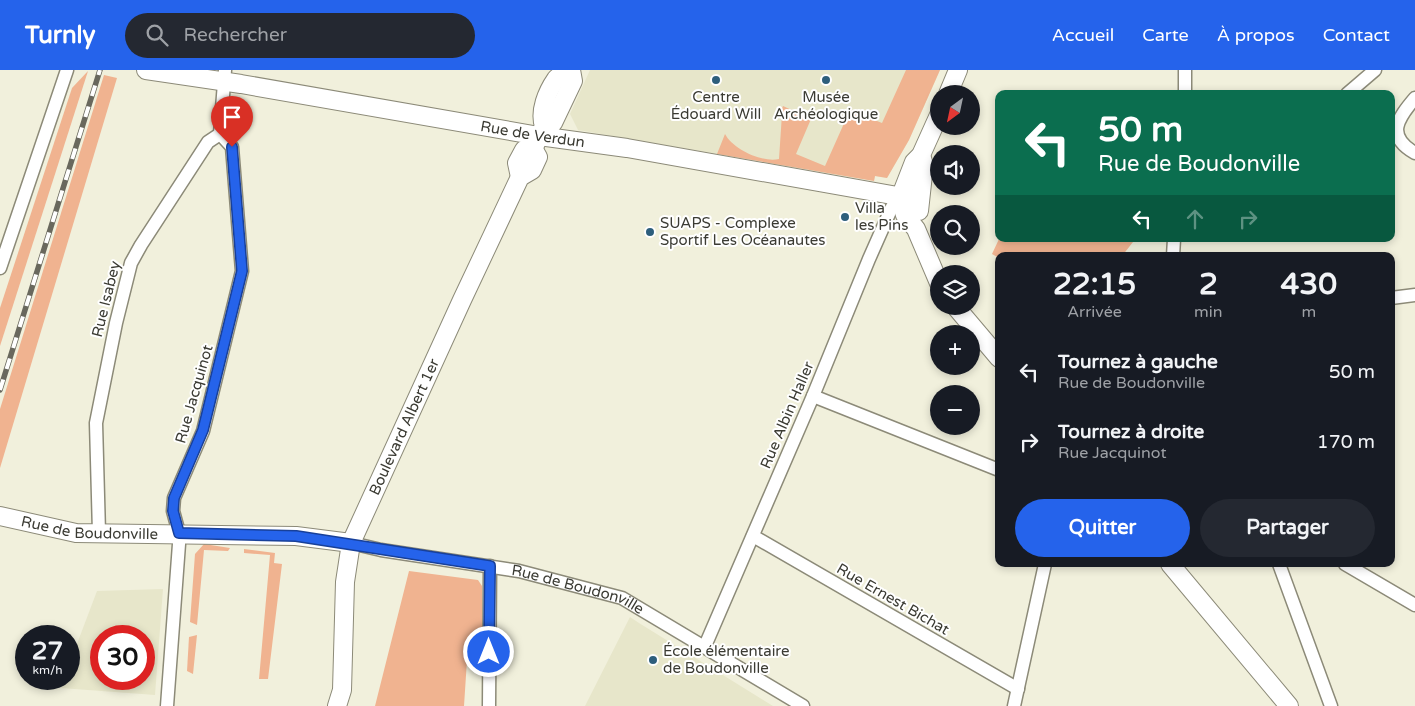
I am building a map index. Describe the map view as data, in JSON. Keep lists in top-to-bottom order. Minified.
{"streets":{"main road":["Rue de Verdun","Boulevard Albert 1er","Rue de Boudonville"],"street":["Rue Isabey","Rue Jacquinot","Rue Albin Haller","Rue Ernest Bichat"]},"crossings":[["Rue de Verdun","Rue Albin Haller"],["Rue de Verdun","Boulevard Albert 1er"],["Rue Isabey","Rue Jacquinot"],["Rue Isabey","Rue de Boudonville"],["Rue Jacquinot","Rue de Boudonville"],["Rue Albin Haller","Rue de Boudonville"],["Rue Albin Haller","Rue Ernest Bichat"],["Boulevard Albert 1er","Rue de Boudonville"]],"places":["Centre Édouard Will","Musée Archéologique","Villa les Pins","SUAPS - Complexe Sportif Les Océanautes","École élémentaire de Boudonville"],"north":"bottom left","page":{"header":"Turnly","search":"Rechercher","nav":["Accueil","Carte","À propos","Contact"],"map_buttons":["+","−"],"turn":["50 m","Rue de Boudonville"],"eta":["22:15","Arrivée","2","min","430","m"],"list":[{"name":"Tournez à gauche","note":"Rue de Boudonville","value":"50 m"},{"name":"Tournez à droite","note":"Rue Jacquinot","value":"170 m"}],"buttons":["Quitter","Partager"],"speed":"27 km/h","limit":"30"}}
